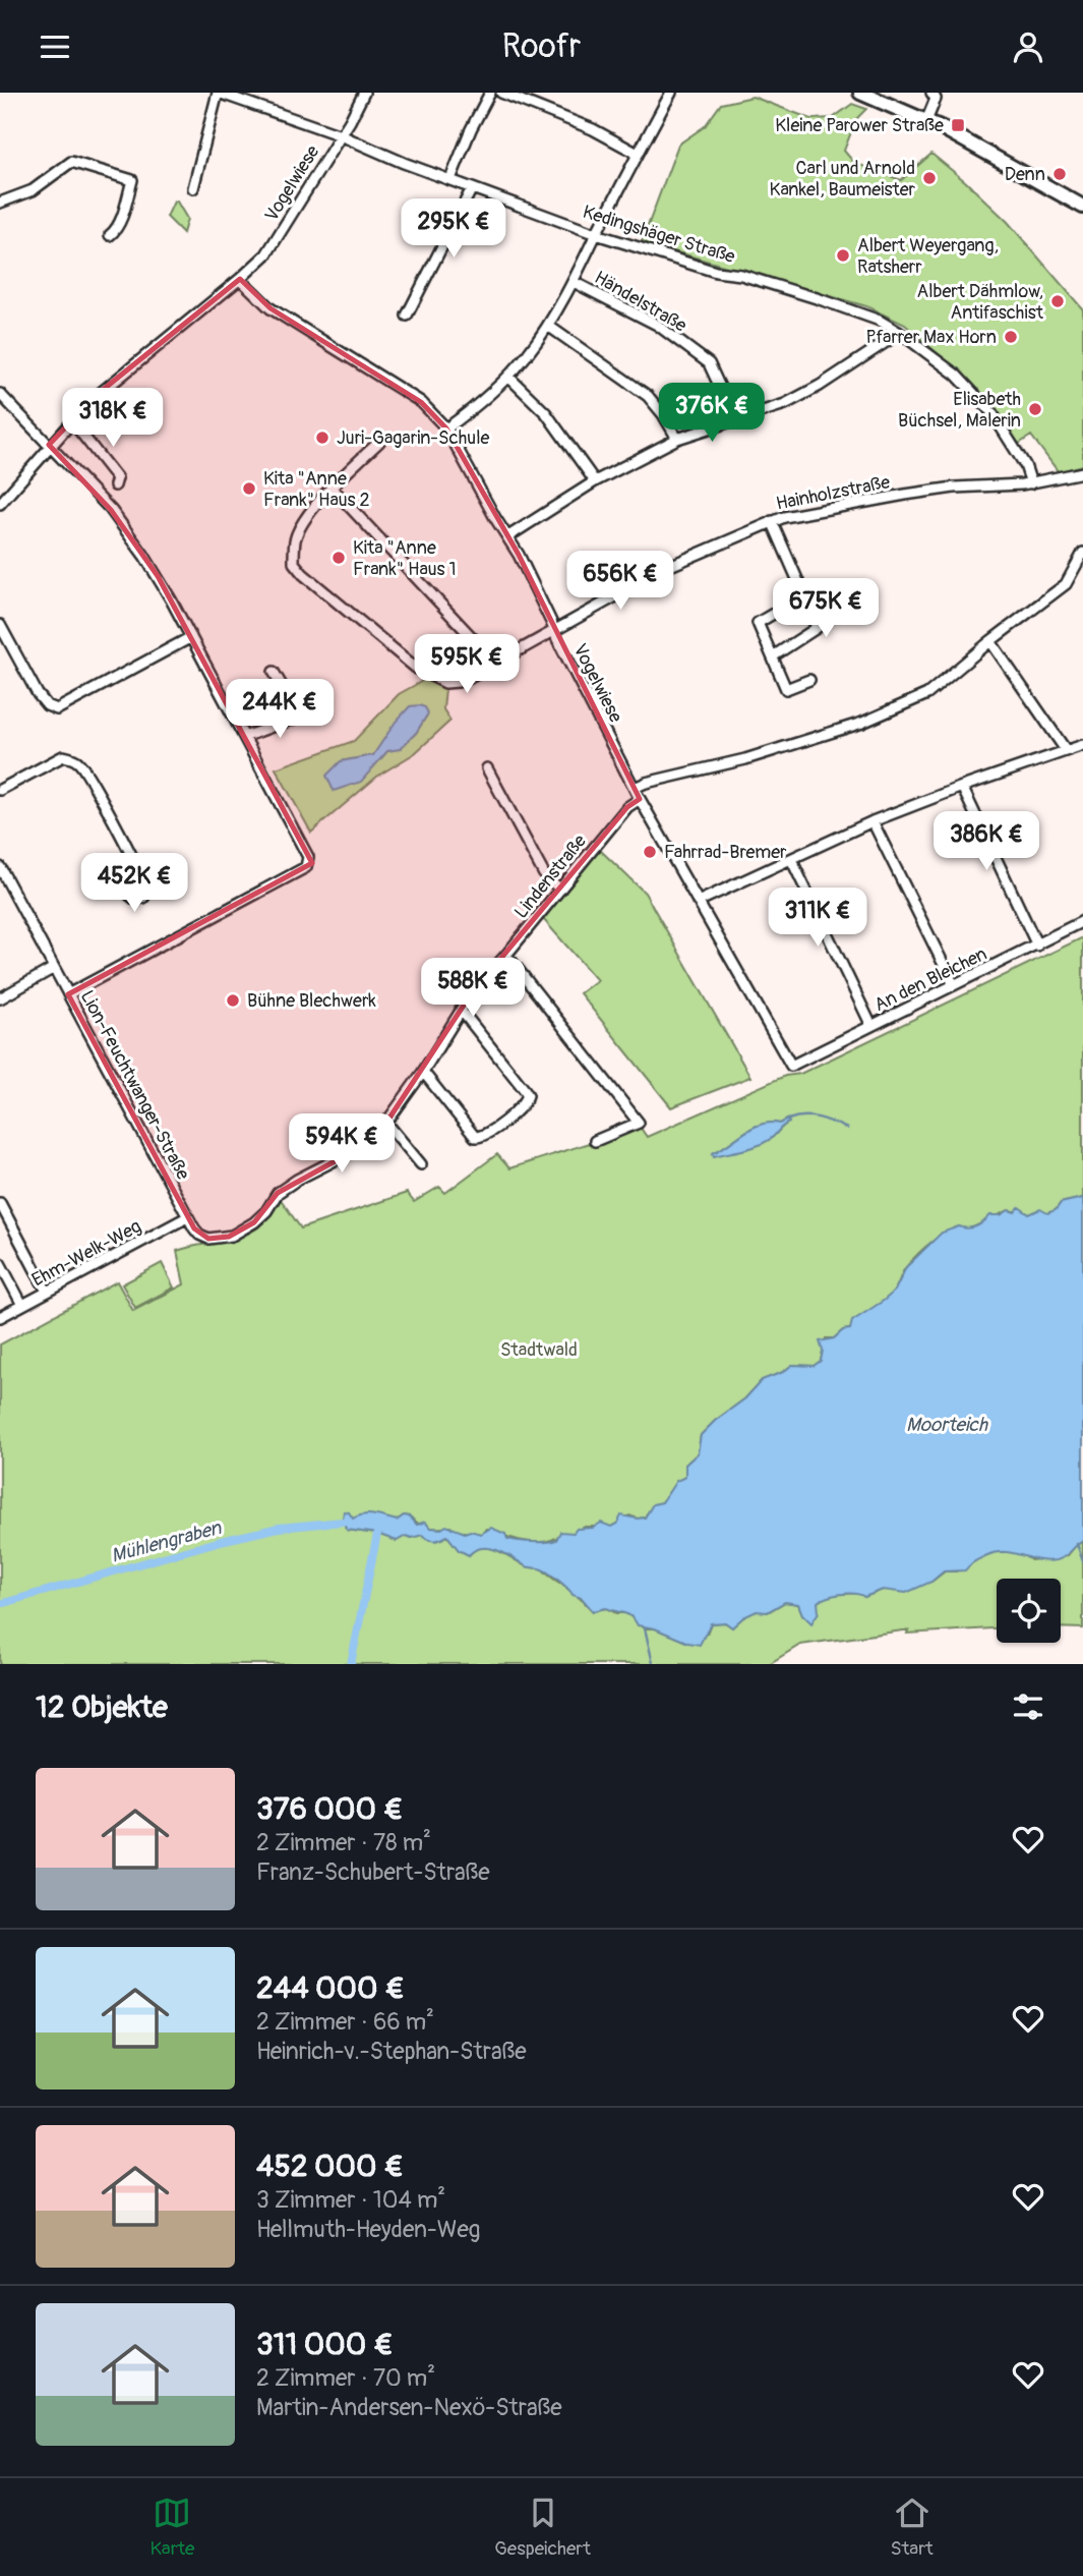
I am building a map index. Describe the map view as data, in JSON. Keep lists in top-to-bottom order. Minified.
{"streets":{"street":["Vogelwiese","Kedingshäger Straße","Händelstraße","Hainholzstraße","Lindenstraße","An den Bleichen","Lion-Feuchtwanger-Straße","Ehm-Welk-Weg"]},"crossings":[["Vogelwiese","Kedingshäger Straße"],["Vogelwiese","Hainholzstraße"],["Vogelwiese","Lindenstraße"],["Vogelwiese","An den Bleichen"],["Kedingshäger Straße","Hainholzstraße"],["Lindenstraße","Lion-Feuchtwanger-Straße"],["Lindenstraße","Ehm-Welk-Weg"],["Lion-Feuchtwanger-Straße","Ehm-Welk-Weg"]],"water":["Moorteich","Mühlengraben"],"parks":["Stadtwald"],"places":{"transit":["Kleine Parower Straße"],"other":["Denn","Carl und Arnold Kankel, Baumeister","Albert Weyergang, Ratsherr","Albert Dähmlow, Antifaschist","Pfarrer Max Horn","Elisabeth Büchsel, Malerin","Juri-Gagarin-Schule","Kita \"Anne Frank\" Haus 2","Kita \"Anne Frank\" Haus 1","Fahrrad-Bremer","Bühne Blechwerk"]},"page":{"header":"Roofr","price":["295K €","376K €","318K €","656K €","675K €","595K €","244K €","386K €","452K €","311K €","588K €","594K €"],"heading":"12 Objekte","list":[{"name":"376 000 €","note":"2 Zimmer · 78 m² · Franz-Schubert-Straße"},{"name":"244 000 €","note":"2 Zimmer · 66 m² · Heinrich-v.-Stephan-Straße"},{"name":"452 000 €","note":"3 Zimmer · 104 m² · Hellmuth-Heyden-Weg"},{"name":"311 000 €","note":"2 Zimmer · 70 m² · Martin-Andersen-Nexö-Straße"}],"tabs":["Karte","Gespeichert","Start"]}}
